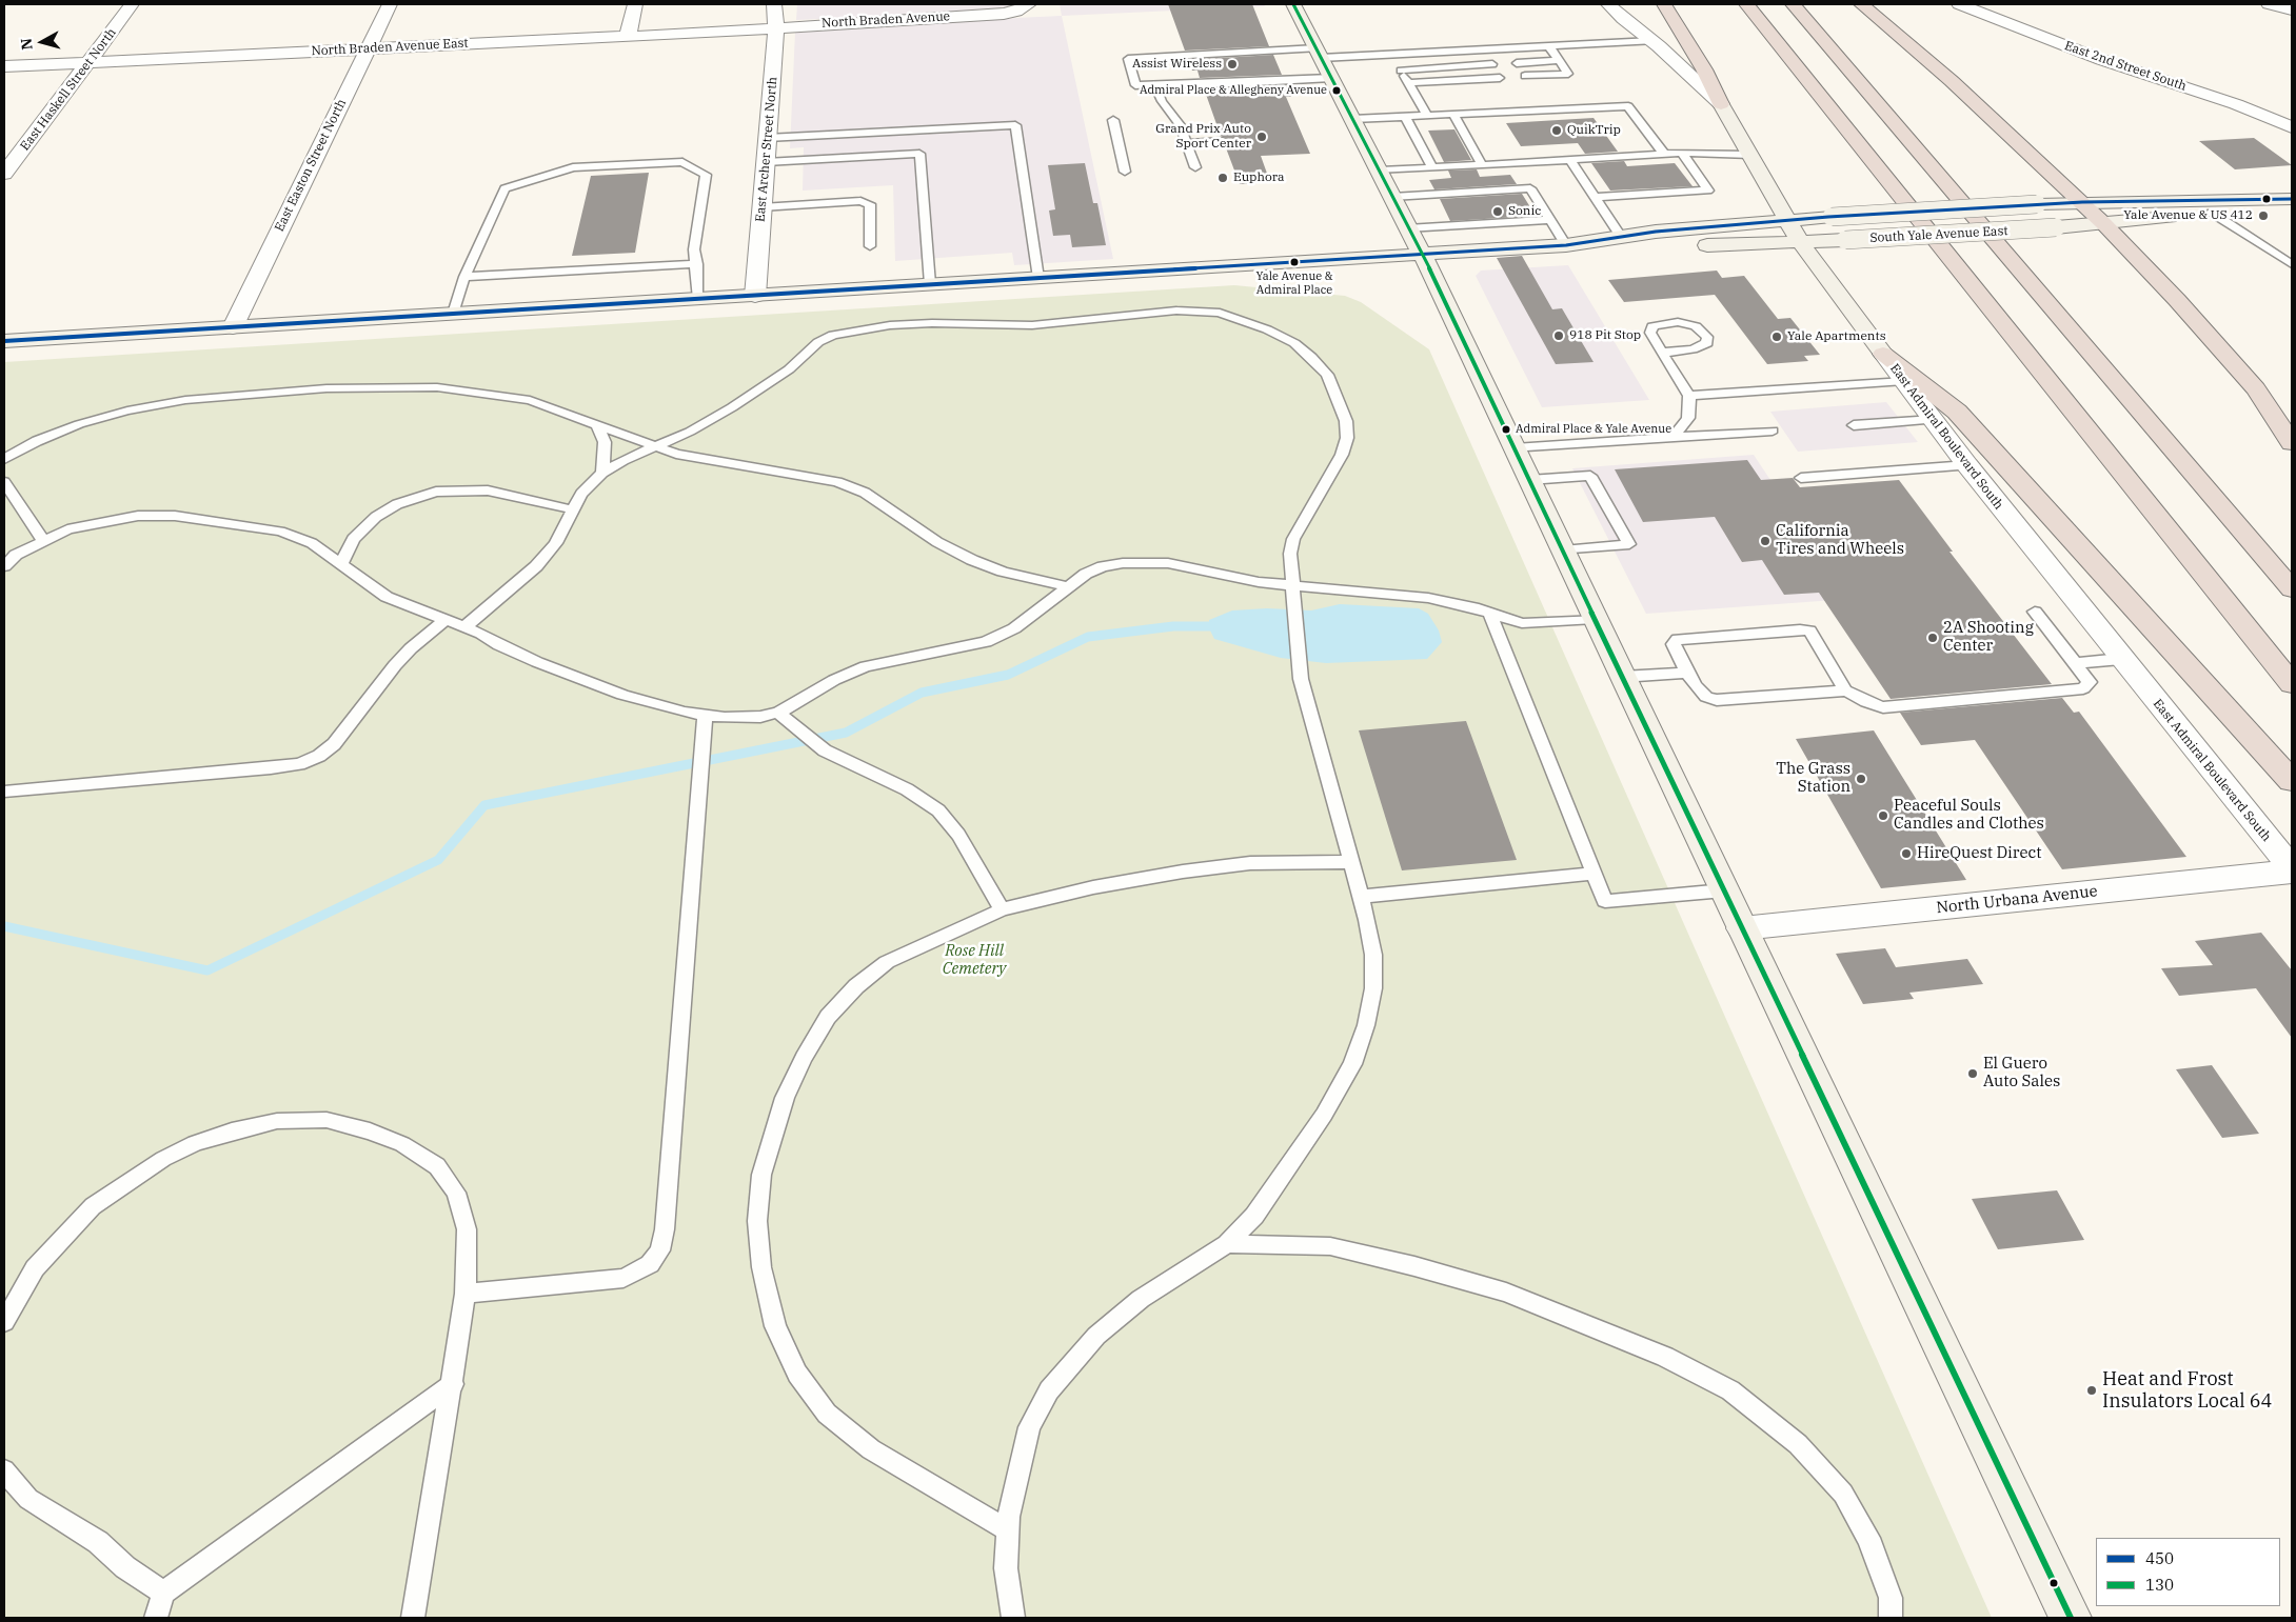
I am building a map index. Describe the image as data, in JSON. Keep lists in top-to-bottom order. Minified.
{"streets":{"main road":["South Yale Avenue East","East Admiral Boulevard South"],"street":["North Braden Avenue","North Braden Avenue East","East 2nd Street South","East Haskell Street North","East Archer Street North","East Easton Street North","North Urbana Avenue"]},"crossings":[["North Braden Avenue","North Braden Avenue East"],["North Braden Avenue","East Archer Street North"],["North Braden Avenue East","East Haskell Street North"],["North Braden Avenue East","East Archer Street North"],["North Braden Avenue East","East Easton Street North"],["East Archer Street North","South Yale Avenue East"],["East Easton Street North","South Yale Avenue East"],["South Yale Avenue East","East Admiral Boulevard South"],["East Admiral Boulevard South","North Urbana Avenue"]],"parks":["Rose Hill Cemetery"],"places":["Assist Wireless","Admiral Place & Allegheny Avenue","QuikTrip","Grand Prix Auto Sport Center","Euphora","Sonic","Yale Avenue & US 412","Yale Avenue & Admiral Place","918 Pit Stop","Yale Apartments","Admiral Place & Yale Avenue","California Tires and Wheels","2A Shooting Center","The Grass Station","Peaceful Souls Candles and Clothes","HireQuest Direct","El Guero Auto Sales","Heat and Frost Insulators Local 64"],"lines":["transit line 130","transit line 450"],"legend":["450","130"],"north":"left"}
